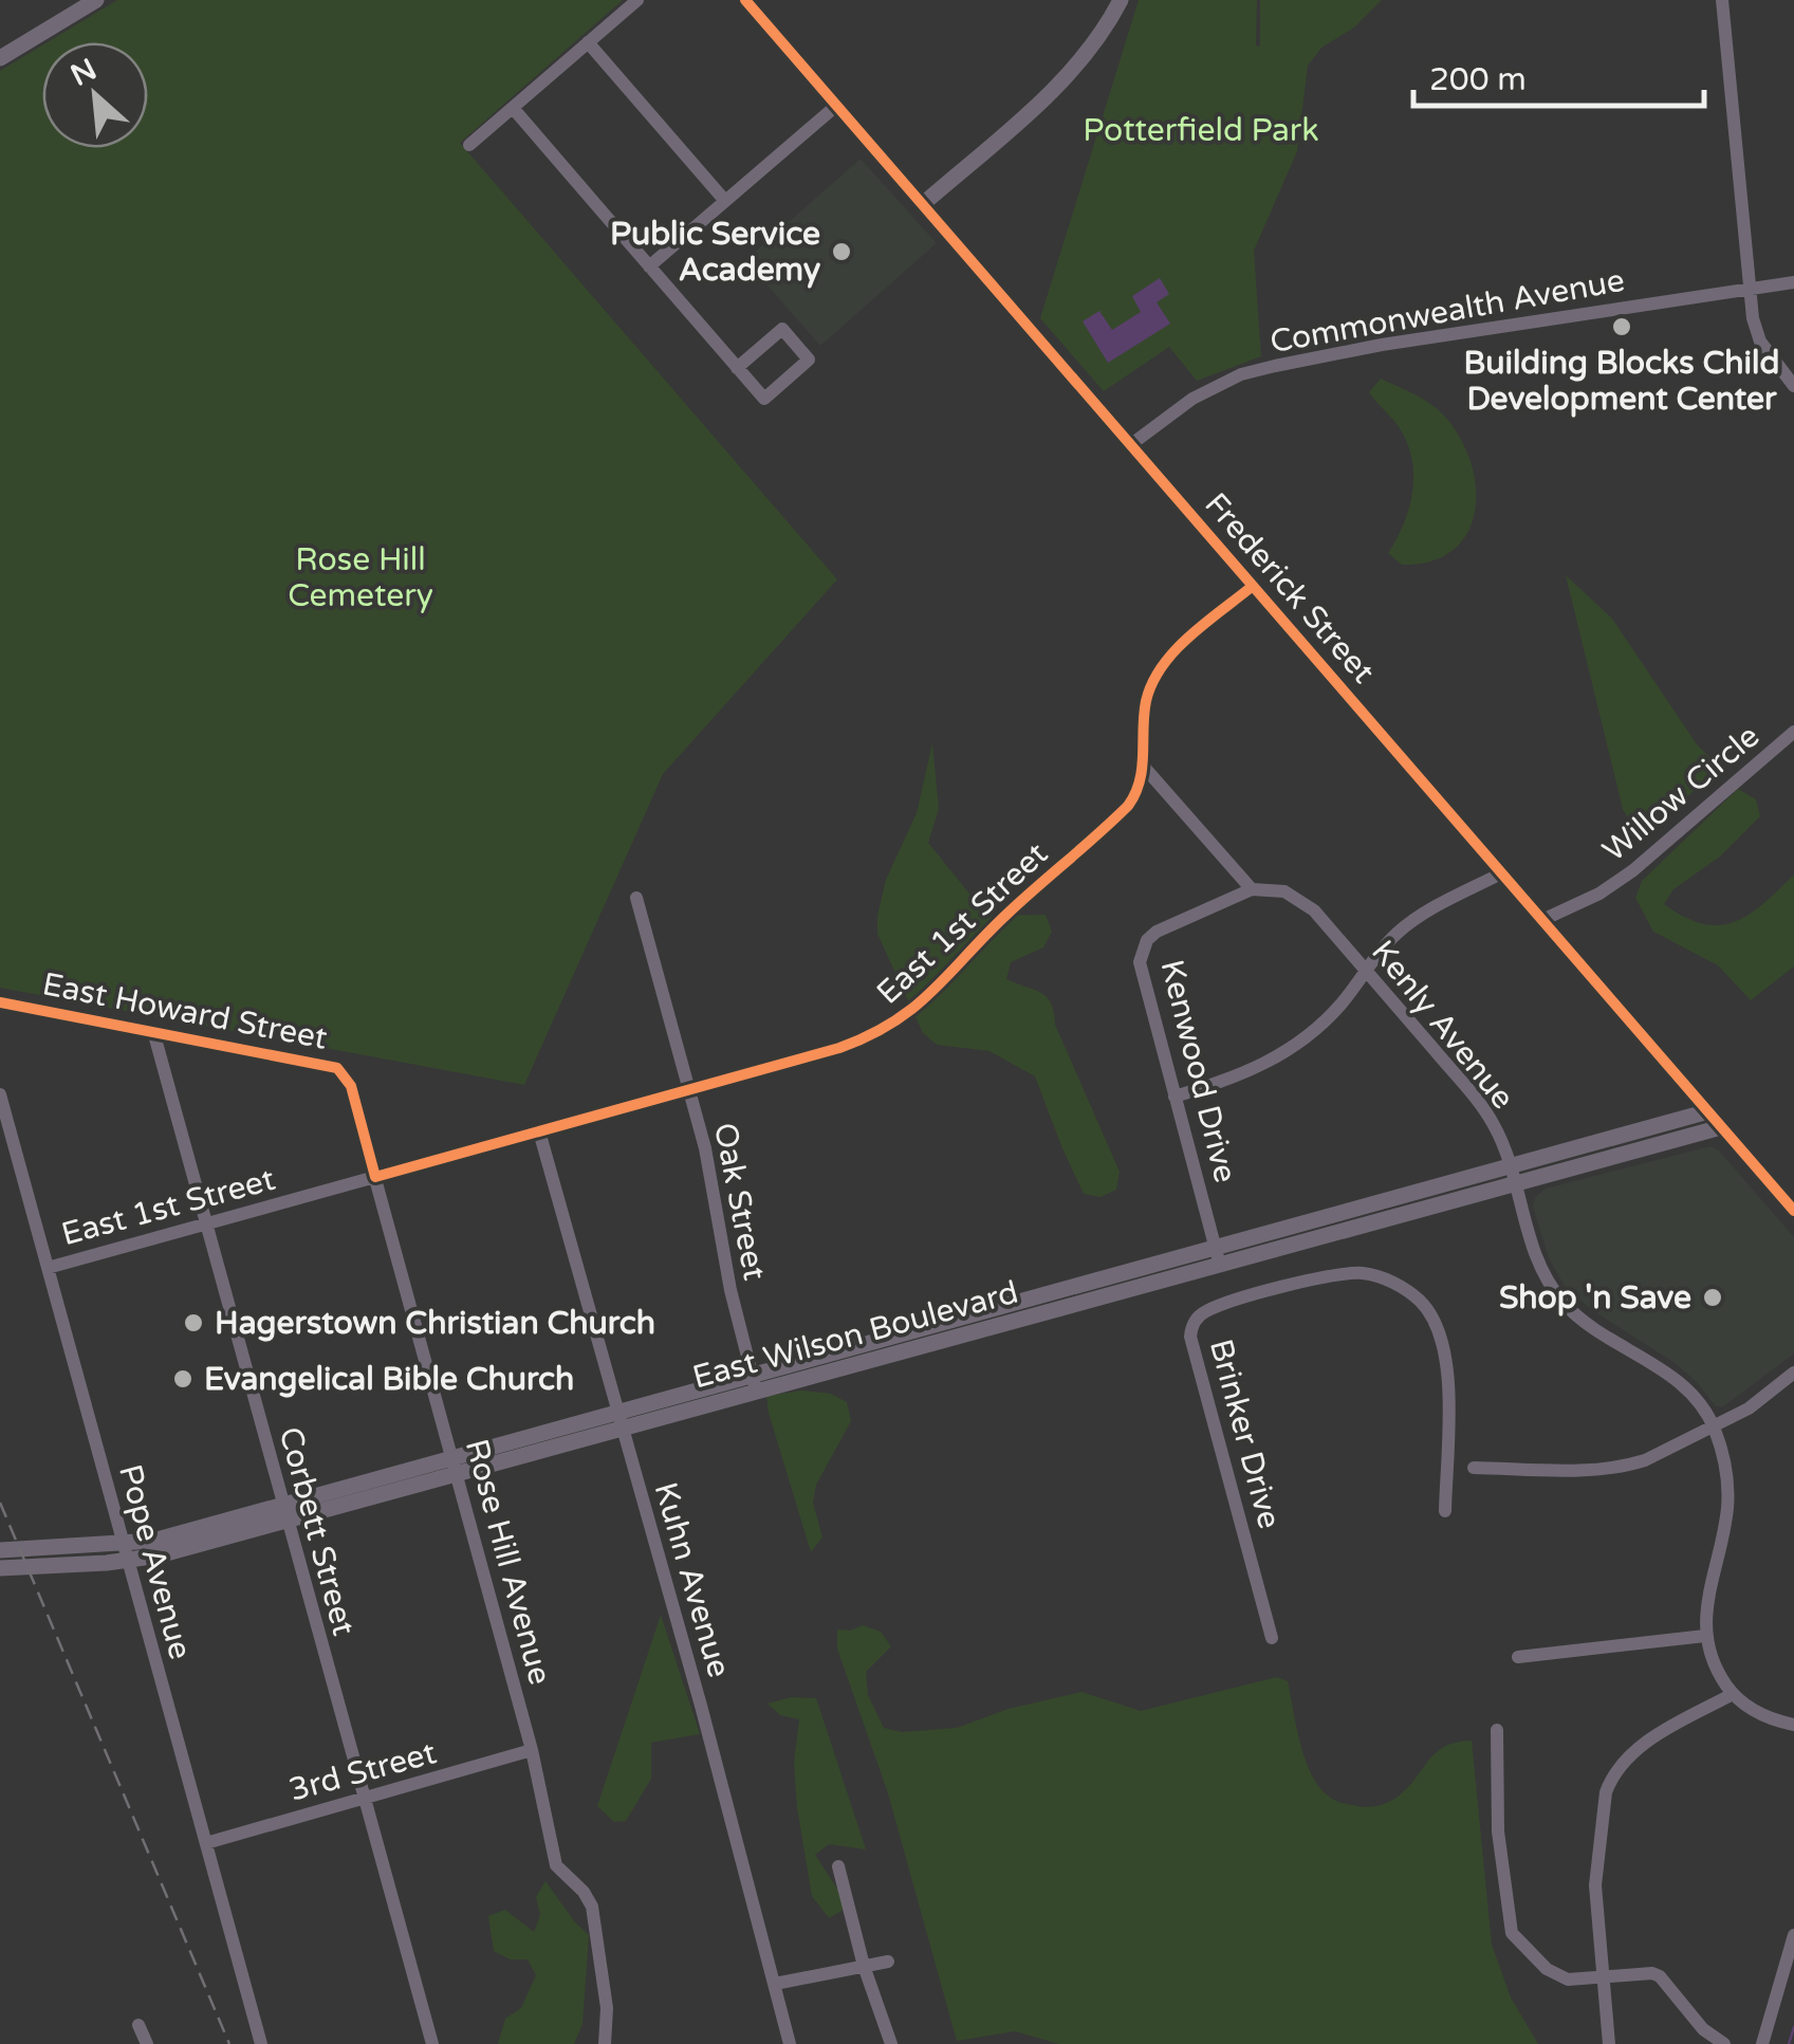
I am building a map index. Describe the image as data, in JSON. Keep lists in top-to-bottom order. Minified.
{"streets":{"main road":["Frederick Street","East Wilson Boulevard"],"street":["Commonwealth Avenue","Willow Circle","East 1st Street","East Howard Street","Kenly Avenue","Kenwood Drive","Oak Street","Brinker Drive","Corbett Street","Pope Avenue","Rose Hill Avenue","Kuhn Avenue","3rd Street"]},"crossings":[["Commonwealth Avenue","Frederick Street"],["Frederick Street","Willow Circle"],["Frederick Street","East 1st Street"],["Frederick Street","East Wilson Boulevard"],["East 1st Street","Oak Street"],["East 1st Street","Corbett Street"],["East 1st Street","Pope Avenue"],["East 1st Street","Rose Hill Avenue"],["East 1st Street","Kuhn Avenue"],["East Howard Street","Corbett Street"],["East Howard Street","Rose Hill Avenue"],["Kenly Avenue","Kenwood Drive"],["Kenly Avenue","East Wilson Boulevard"],["Kenwood Drive","East Wilson Boulevard"],["Oak Street","East Wilson Boulevard"],["East Wilson Boulevard","Corbett Street"],["East Wilson Boulevard","Pope Avenue"],["East Wilson Boulevard","Rose Hill Avenue"],["East Wilson Boulevard","Kuhn Avenue"],["Corbett Street","3rd Street"],["Pope Avenue","3rd Street"],["Rose Hill Avenue","3rd Street"]],"parks":["Potterfield Park","Rose Hill Cemetery"],"places":["Public Service Academy","Building Blocks Child Development Center","Shop 'n Save","Hagerstown Christian Church","Evangelical Bible Church"],"scale_bar":"200 m","north":"top left"}
